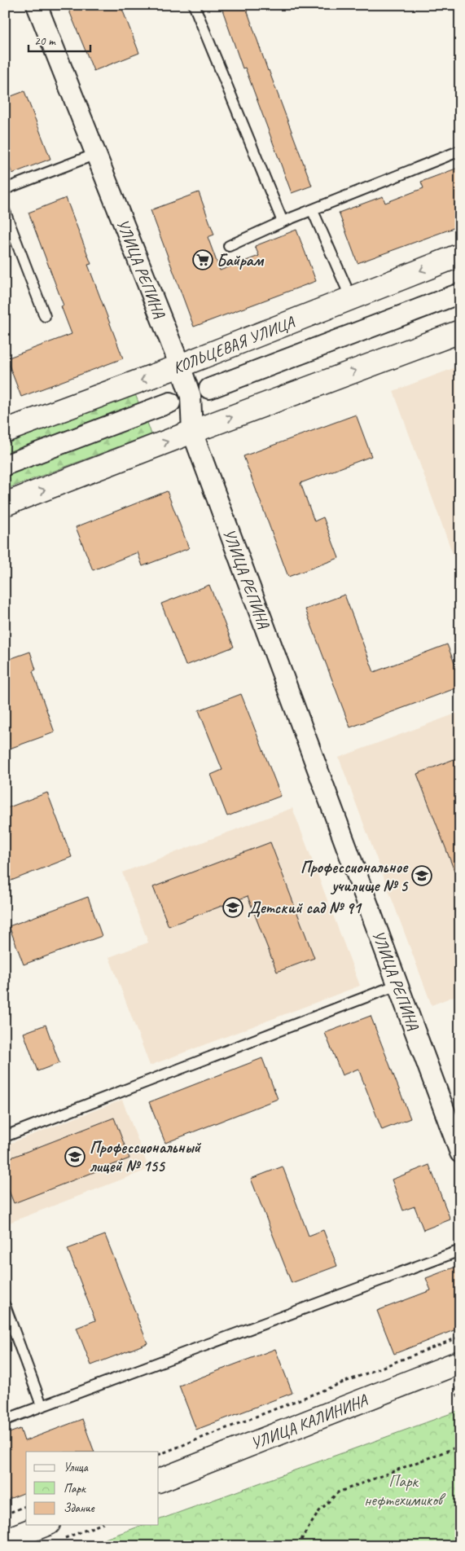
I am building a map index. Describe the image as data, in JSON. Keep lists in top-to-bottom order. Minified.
{"streets":{"main road":["КОЛЬЦЕВАЯ УЛИЦА","УЛИЦА КАЛИНИНА"],"street":["УЛИЦА РЕПИНА"]},"crossings":[["УЛИЦА РЕПИНА","КОЛЬЦЕВАЯ УЛИЦА"]],"parks":["Парк нефтехимиков"],"places":{"supermarket":["Байрам"],"school or university":["Профессиональное училище № 5","Детский сад № 91","Профессиональный лицей № 155"]},"legend":["Улица","Парк","Здание"],"scale_bar":"20 m"}
